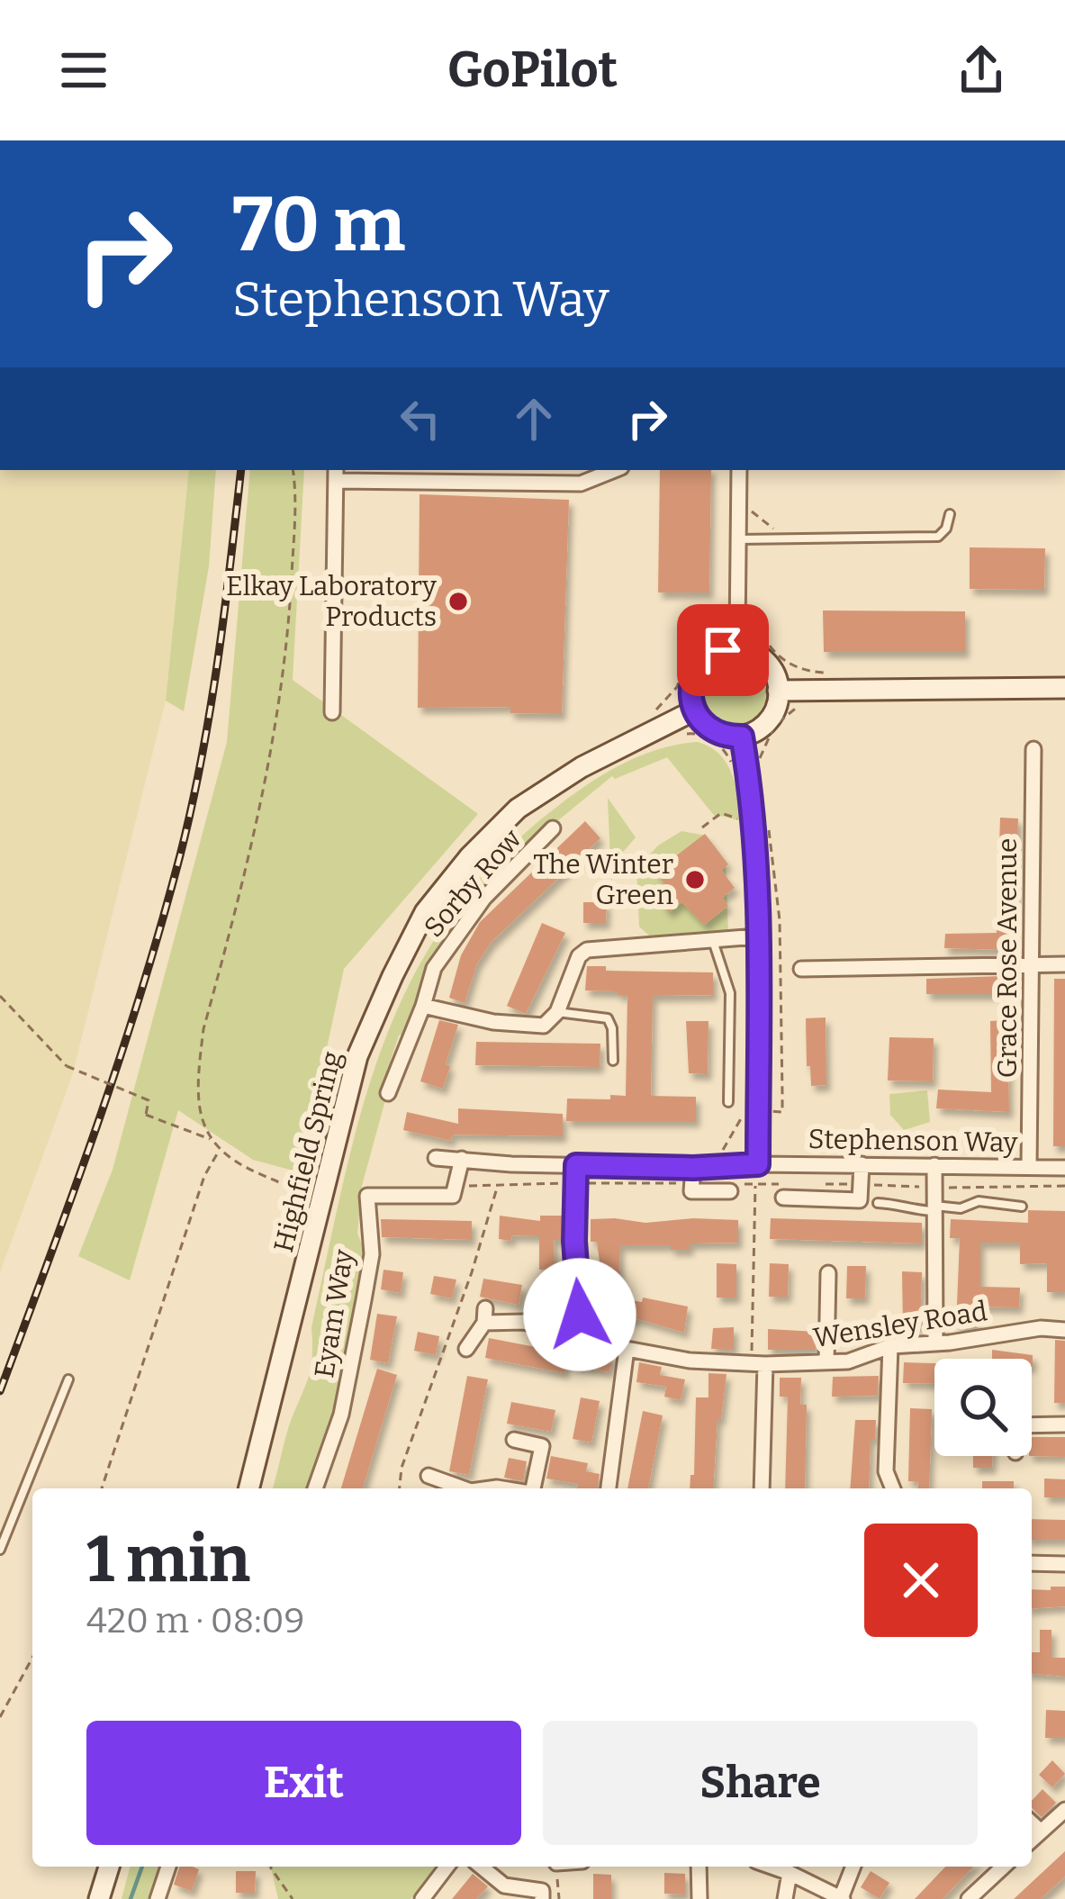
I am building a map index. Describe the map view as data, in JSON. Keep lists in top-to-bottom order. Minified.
{"streets":{"main road":["Highfield Spring"],"street":["Sorby Row","Grace Rose Avenue","Stephenson Way","Eyam Way","Wensley Road"]},"crossings":[["Grace Rose Avenue","Stephenson Way"]],"places":["Elkay Laboratory Products","The Winter Green"],"page":{"header":"GoPilot","turn":["70 m","Stephenson Way"],"heading":["1 min","420 m · 08:09"],"buttons":["Exit","Share"]}}
